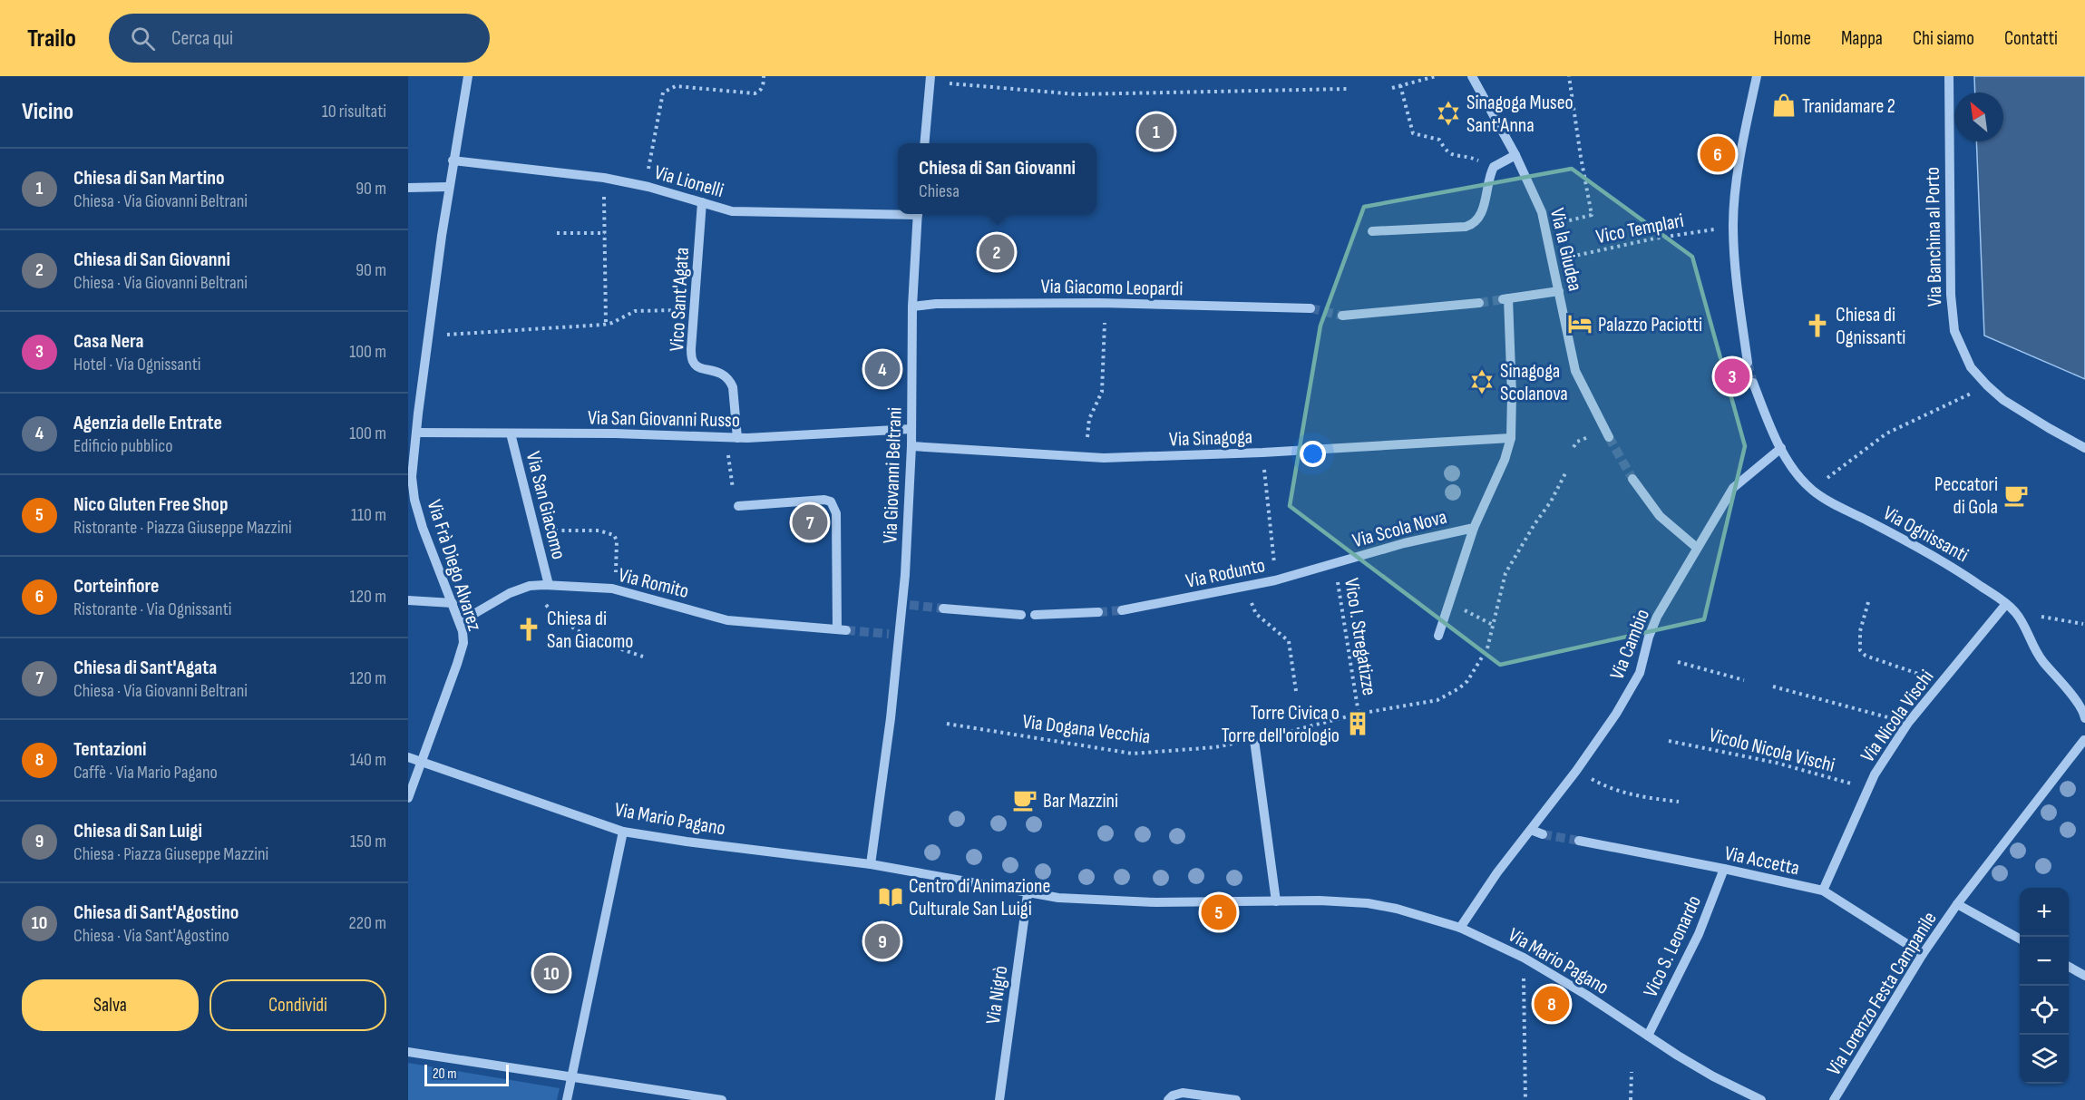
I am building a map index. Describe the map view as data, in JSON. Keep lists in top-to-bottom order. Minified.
{"streets":{"street":["Via Lionelli","Via Banchina al Porto","Via la Giudea","Via Giacomo Leopardi","Vico Sant'Agata","Via San Giovanni Russo","Via Sinagoga","Via Giovanni Beltrani","Via San Giacomo","Via Scola Nova","Via Ognissanti","Via Frà Diego Alvarez","Via Rodunto","Via Romito","Via Cambio","Via Nicola Vischi","Via Mario Pagano","Via Accetta","Vico S. Leonardo","Via Lorenzo Festa Campanile","Via Nigrò"],"path":["Vico Templari","Vico I. Stregatizze","Via Dogana Vecchia","Vicolo Nicola Vischi"]},"crossings":[["Via Lionelli","Vico Sant'Agata"],["Via Lionelli","Via Frà Diego Alvarez"],["Vico Templari","Via la Giudea"],["Via la Giudea","Via Scola Nova"],["Via Giacomo Leopardi","Via Giovanni Beltrani"],["Vico Sant'Agata","Via San Giovanni Russo"],["Via San Giovanni Russo","Via Giovanni Beltrani"],["Via San Giovanni Russo","Via San Giacomo"],["Via San Giovanni Russo","Via Frà Diego Alvarez"],["Via Sinagoga","Via Giovanni Beltrani"],["Via Sinagoga","Via Scola Nova"],["Via Giovanni Beltrani","Via Mario Pagano"],["Via San Giacomo","Via Romito"],["Via Scola Nova","Via Rodunto"],["Via Scola Nova","Vico I. Stregatizze"],["Via Ognissanti","Via Cambio"],["Via Ognissanti","Via Nicola Vischi"],["Via Frà Diego Alvarez","Via Romito"],["Via Frà Diego Alvarez","Via Mario Pagano"],["Via Rodunto","Vico I. Stregatizze"],["Via Cambio","Via Mario Pagano"],["Via Nicola Vischi","Vicolo Nicola Vischi"],["Via Nicola Vischi","Via Accetta"],["Via Mario Pagano","Vico S. Leonardo"],["Via Mario Pagano","Via Nigrò"],["Via Accetta","Vico S. Leonardo"],["Via Accetta","Via Lorenzo Festa Campanile"]],"places":{"shop":["Tranidamare 2"],"synagogue":["Sinagoga Museo Sant'Anna","Sinagoga Scolanova"],"hotel":["Palazzo Paciotti"],"church":["Chiesa di Ognissanti","Chiesa di San Giacomo"],"cafe":["Peccatori di Gola","Bar Mazzini"],"building":["Torre Civica o Torre dell'orologio"],"library":["Centro di Animazione Culturale San Luigi"]},"scale_bar":"20 m","north":"top left","page":{"header":"Trailo","search":"Cerca qui","nav":["Home","Mappa","Chi siamo","Contatti"],"heading":["Vicino","10 risultati"],"pins":["1","6","2","4","3","7","5","9","10","8"],"popup":["Chiesa di San Giovanni","Chiesa"],"list":[{"mark":"1","name":"Chiesa di San Martino","note":"Chiesa · Via Giovanni Beltrani","value":"90 m"},{"mark":"2","name":"Chiesa di San Giovanni","note":"Chiesa · Via Giovanni Beltrani","value":"90 m"},{"mark":"3","name":"Casa Nera","note":"Hotel · Via Ognissanti","value":"100 m"},{"mark":"4","name":"Agenzia delle Entrate","note":"Edificio pubblico","value":"100 m"},{"mark":"5","name":"Nico Gluten Free Shop","note":"Ristorante · Piazza Giuseppe Mazzini","value":"110 m"},{"mark":"6","name":"Corteinfiore","note":"Ristorante · Via Ognissanti","value":"120 m"},{"mark":"7","name":"Chiesa di Sant'Agata","note":"Chiesa · Via Giovanni Beltrani","value":"120 m"},{"mark":"8","name":"Tentazioni","note":"Caffè · Via Mario Pagano","value":"140 m"},{"mark":"9","name":"Chiesa di San Luigi","note":"Chiesa · Piazza Giuseppe Mazzini","value":"150 m"},{"mark":"10","name":"Chiesa di Sant'Agostino","note":"Chiesa · Via Sant'Agostino","value":"220 m"}],"map_buttons":["+","−"],"buttons":["Salva","Condividi"],"scale":"20 m"}}
